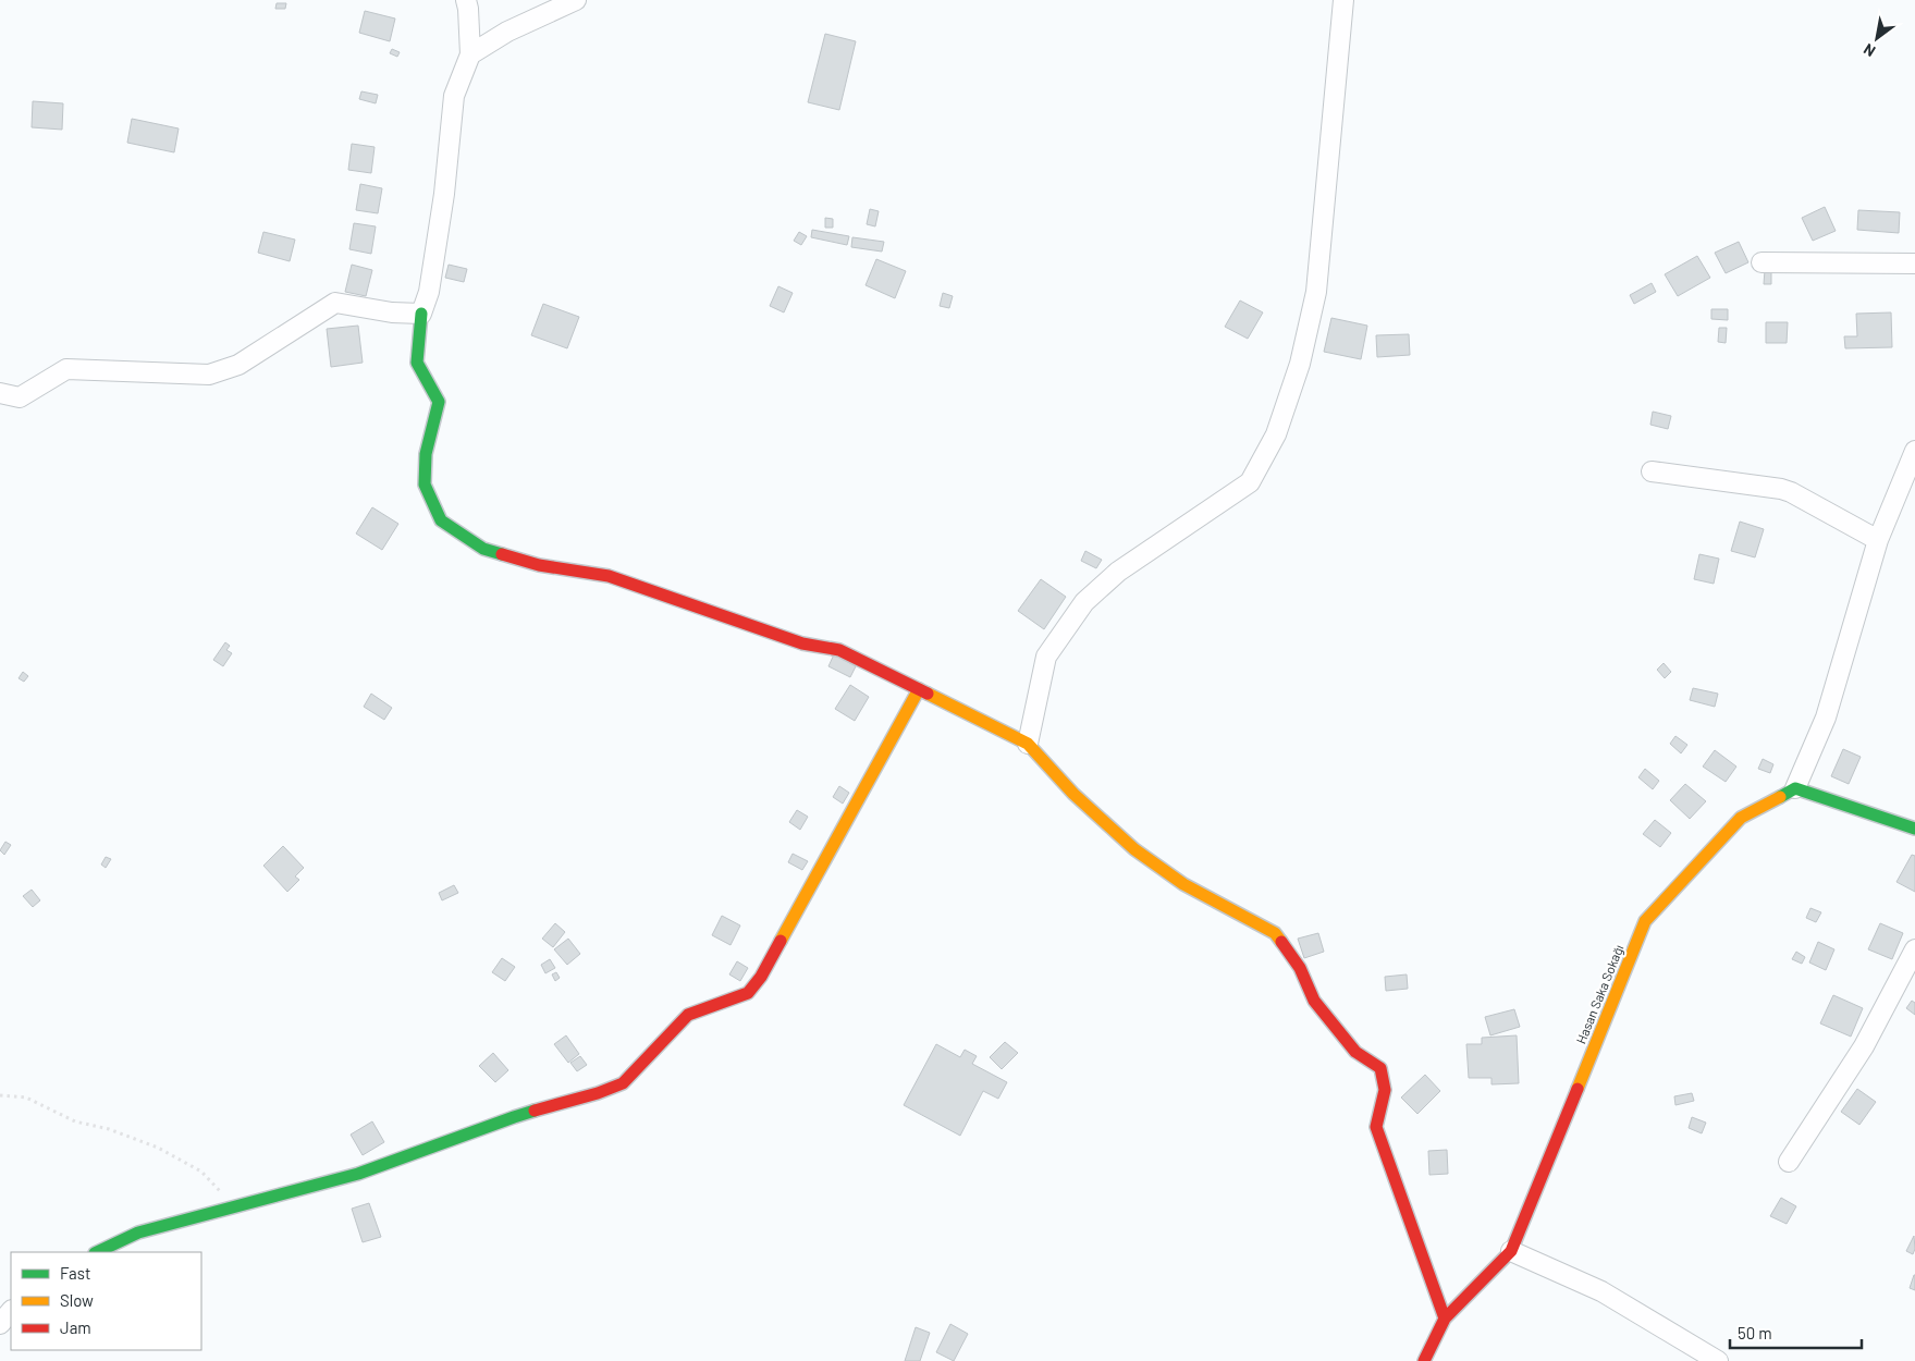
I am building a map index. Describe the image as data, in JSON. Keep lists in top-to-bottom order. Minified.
{"streets":{"street":["Hasan Saka Sokağı"]},"legend":["Fast","Slow","Jam"],"scale_bar":"50 m","north":"bottom left"}
